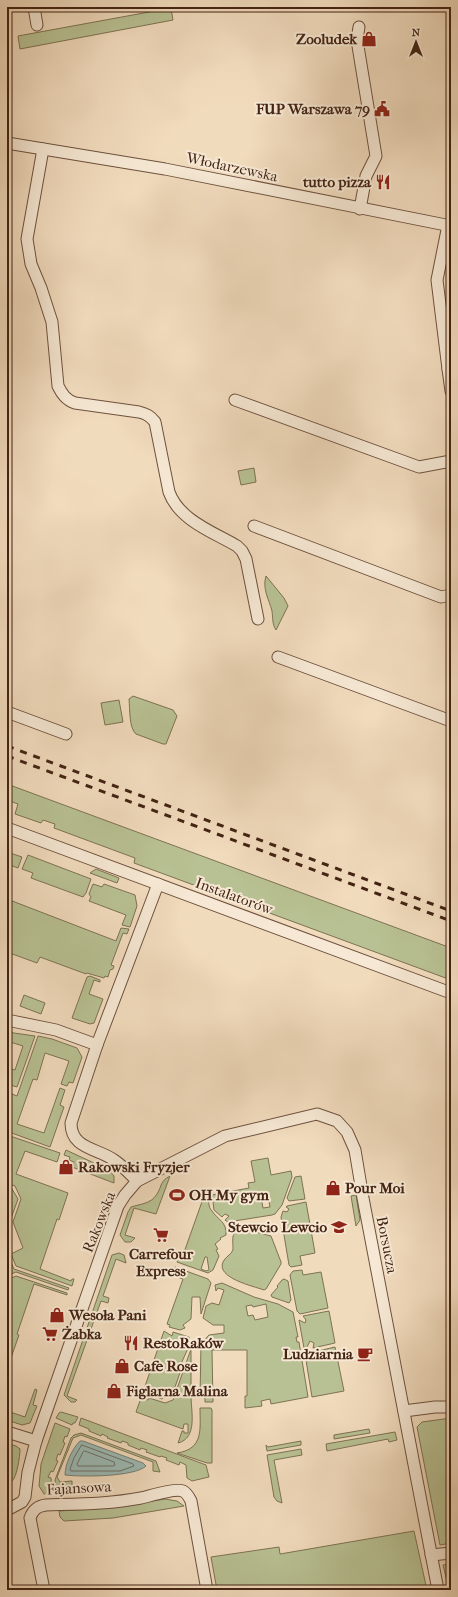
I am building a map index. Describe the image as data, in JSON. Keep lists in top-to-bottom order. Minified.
{"streets":{"street":["Włodarzewska","Instalatorów","Rakowska","Borsucza","Fajansowa"]},"crossings":[["Rakowska","Borsucza"]],"places":{"shop":["Zooludek","Rakowski Fryzjer","Pour Moi","Wesoła Pani","Cafe Rose","Figlarna Malina"],"public building":["FUP Warszawa 79"],"restaurant":["tutto pizza","RestoRaków"],"sports":["OH My gym"],"school or university":["Stewcio Lewcio"],"supermarket":["Carrefour Express","Żabka"],"cafe":["Ludziarnia"]},"north":"top"}
